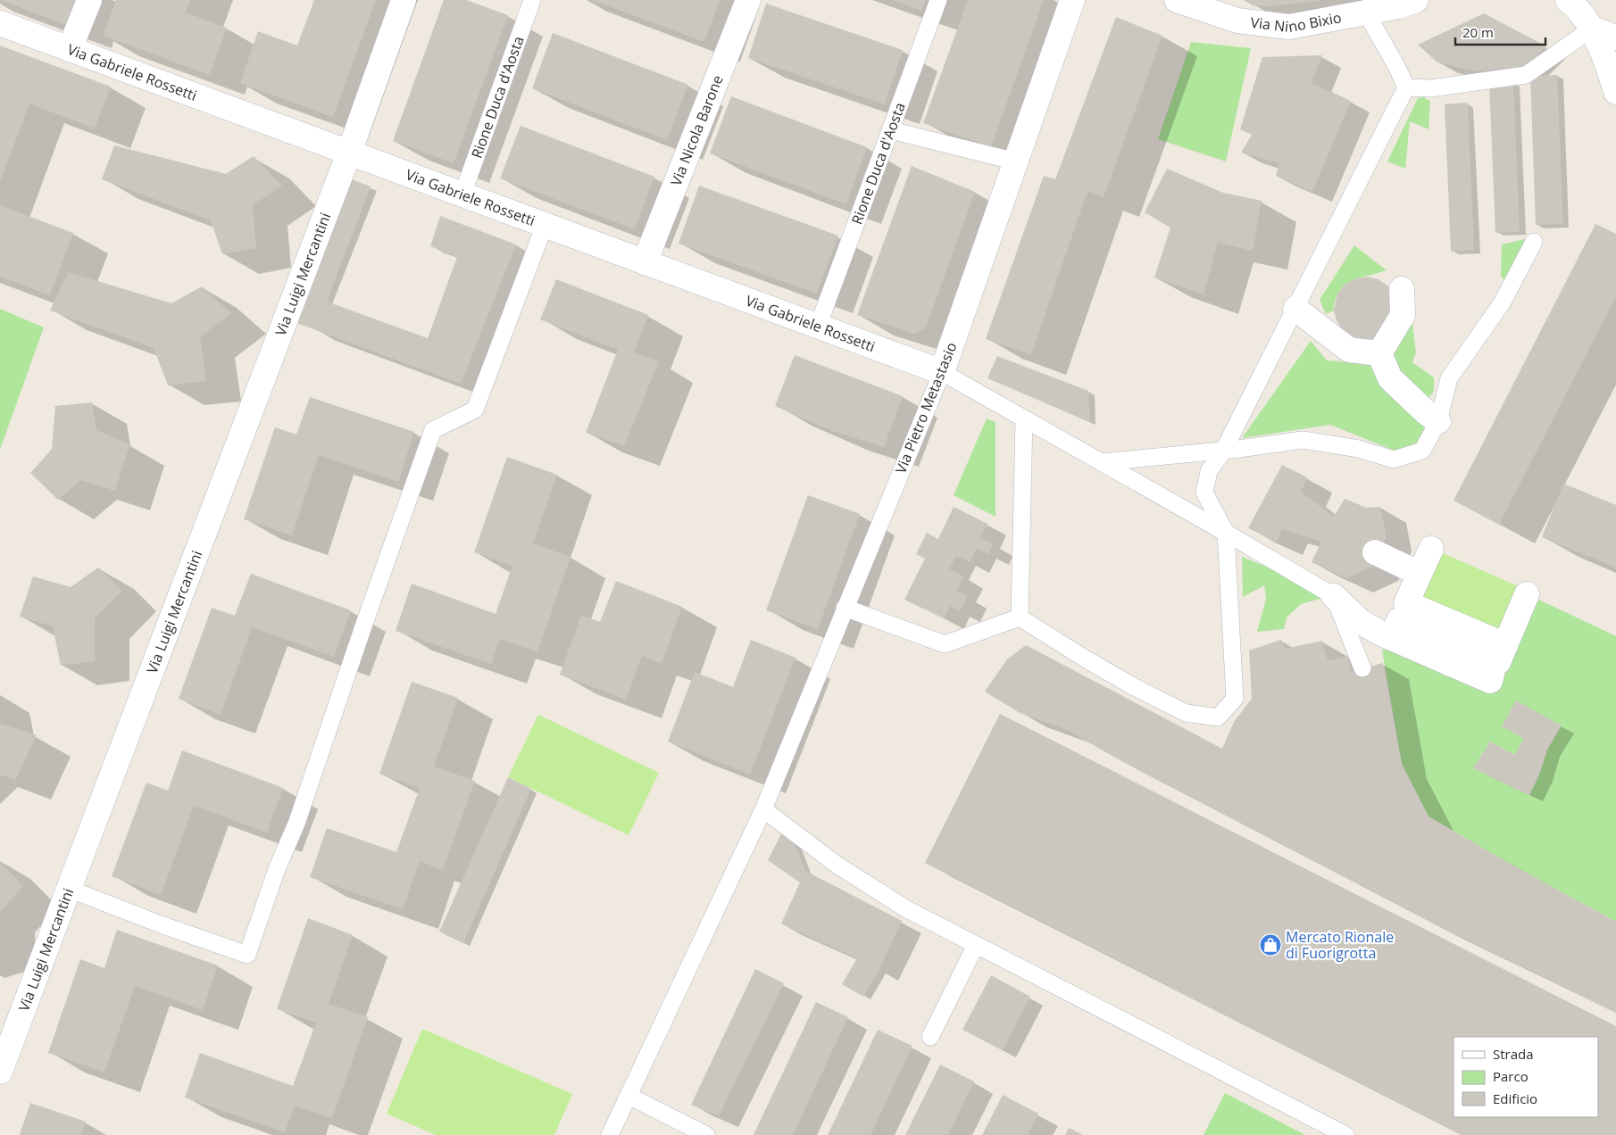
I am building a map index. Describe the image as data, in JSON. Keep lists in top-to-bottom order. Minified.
{"streets":{"street":["Via Nino Bixio","Via Gabriele Rossetti","Via Nicola Barone","Via Luigi Mercantini","Via Pietro Metastasio"],"lane":["Rione Duca d'Aosta"]},"crossings":[["Via Gabriele Rossetti","Rione Duca d'Aosta"],["Via Gabriele Rossetti","Via Nicola Barone"],["Via Gabriele Rossetti","Via Luigi Mercantini"],["Via Gabriele Rossetti","Via Pietro Metastasio"]],"places":{"shop":["Mercato Rionale di Fuorigrotta"]},"legend":["Strada","Parco","Edificio"],"scale_bar":"20 m"}
